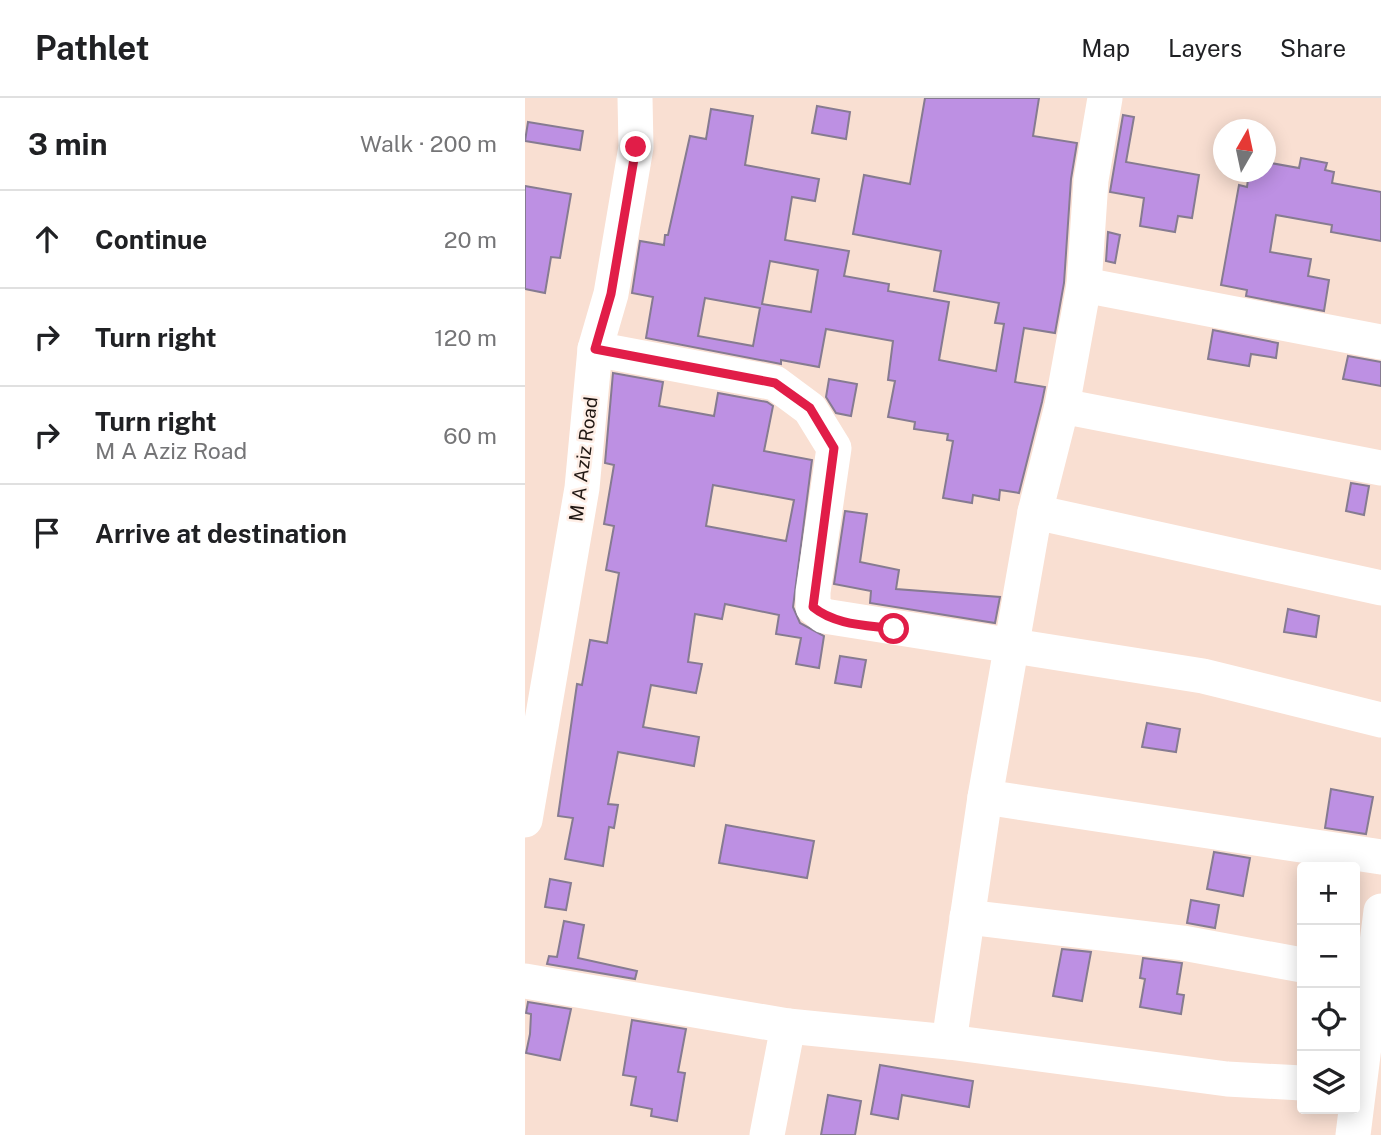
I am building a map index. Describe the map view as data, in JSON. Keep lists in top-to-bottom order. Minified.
{"streets":{"street":["M A Aziz Road"]},"north":"top","page":{"header":"Pathlet","nav":["Map","Layers","Share"],"heading":["3 min","Walk · 200 m"],"list":[["Continue","20 m"],["Turn right","120 m"],["Turn right","M A Aziz Road","60 m"],"Arrive at destination"],"map_buttons":["+","−"]}}
